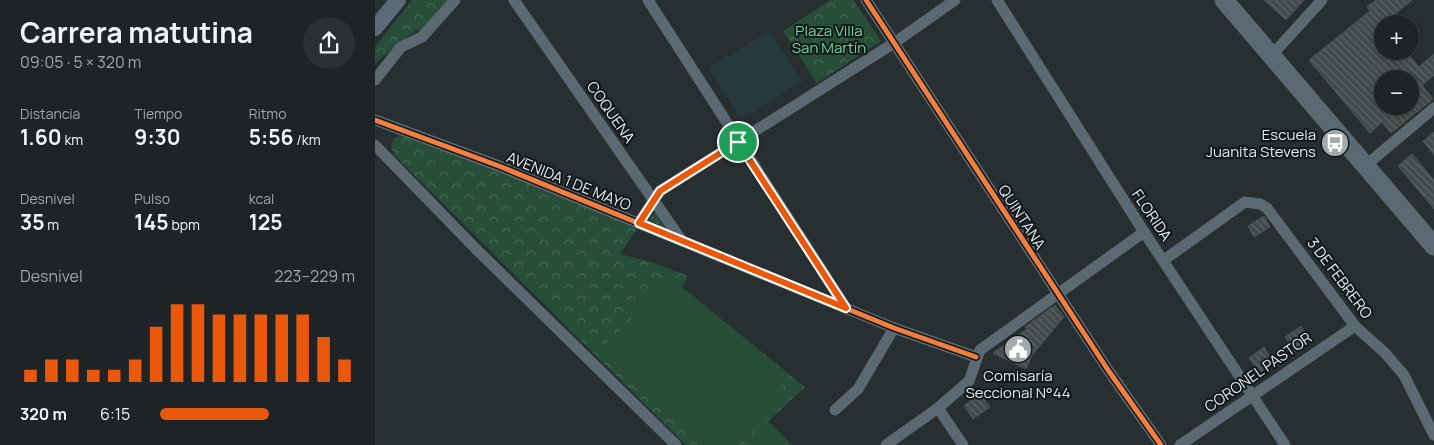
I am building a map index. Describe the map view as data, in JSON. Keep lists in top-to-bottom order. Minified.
{"streets":{"street":["COQUENA","AVENIDA 1 DE MAYO","FLORIDA","QUINTANA","3 DE FEBRERO","CORONEL PASTOR"]},"crossings":[["COQUENA","AVENIDA 1 DE MAYO"],["FLORIDA","3 DE FEBRERO"],["FLORIDA","CORONEL PASTOR"],["3 DE FEBRERO","CORONEL PASTOR"]],"parks":["Plaza Villa San Martín"],"places":{"bus stop":["Escuela Juanita Stevens"],"public building":["Comisaría Seccional N°44"]},"page":{"heading":["Carrera matutina","09:05 · 5 × 320 m"],"map_buttons":["+","−"],"stats":[["Distancia","1.60 km"],["Tiempo","9:30"],["Ritmo","5:56 /km"],["Desnivel","35 m"],["Pulso","145 bpm"],["kcal","125"]],"chart":["Desnivel","223–229 m"],"list":[{"name":"320 m","note":"6:15"}]}}
